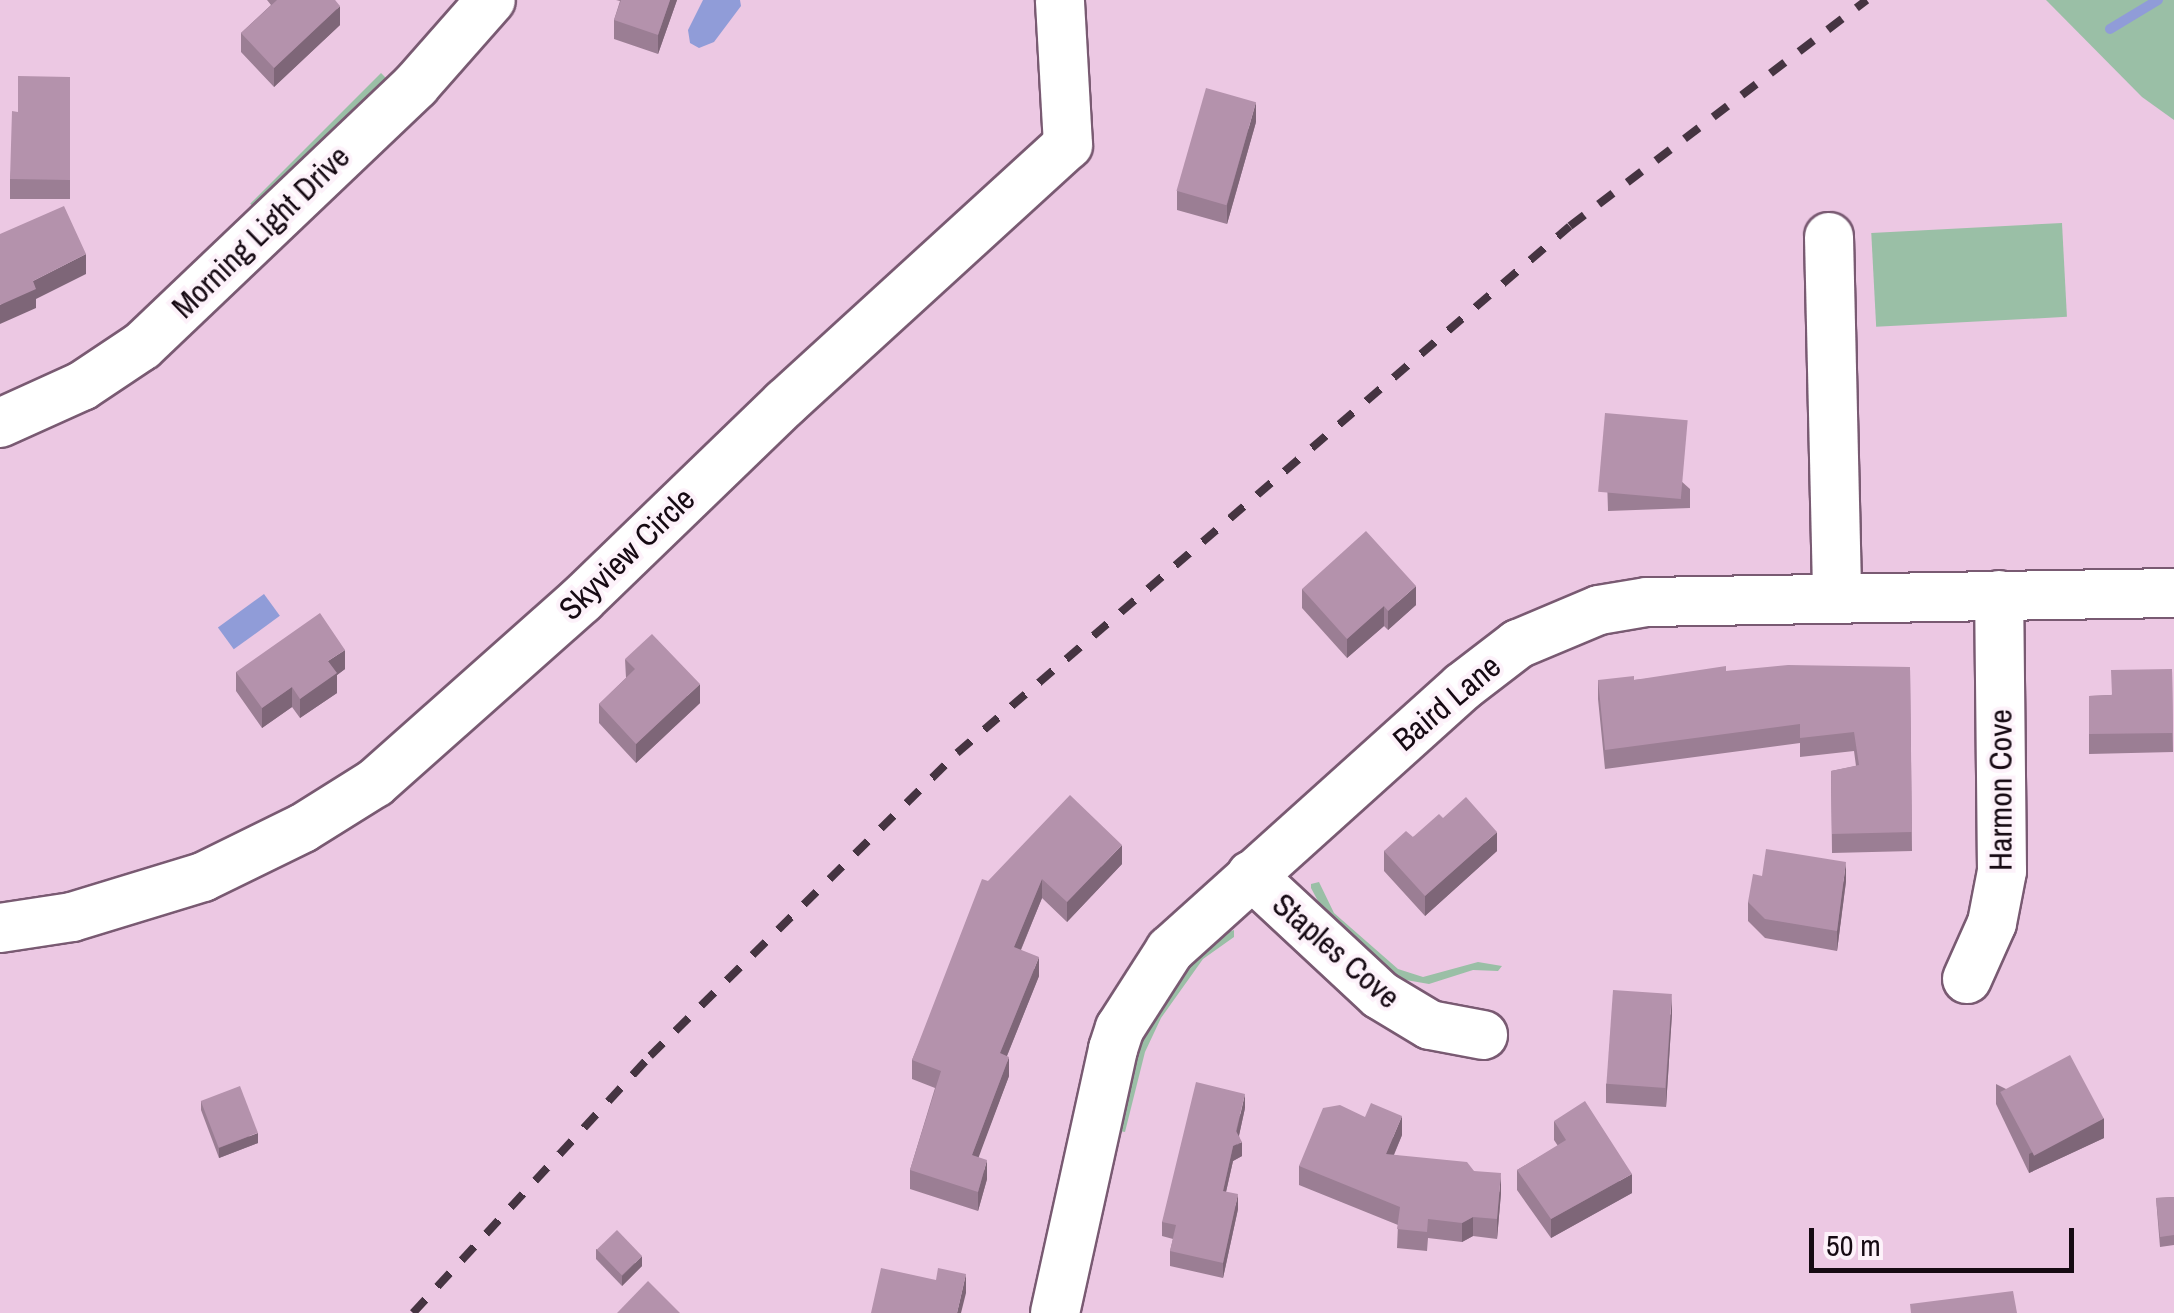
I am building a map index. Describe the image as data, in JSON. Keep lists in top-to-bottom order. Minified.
{"streets":{"street":["Morning Light Drive","Skyview Circle","Baird Lane","Harmon Cove","Staples Cove"]},"crossings":[["Baird Lane","Harmon Cove"],["Baird Lane","Staples Cove"]],"scale_bar":"50 m"}
